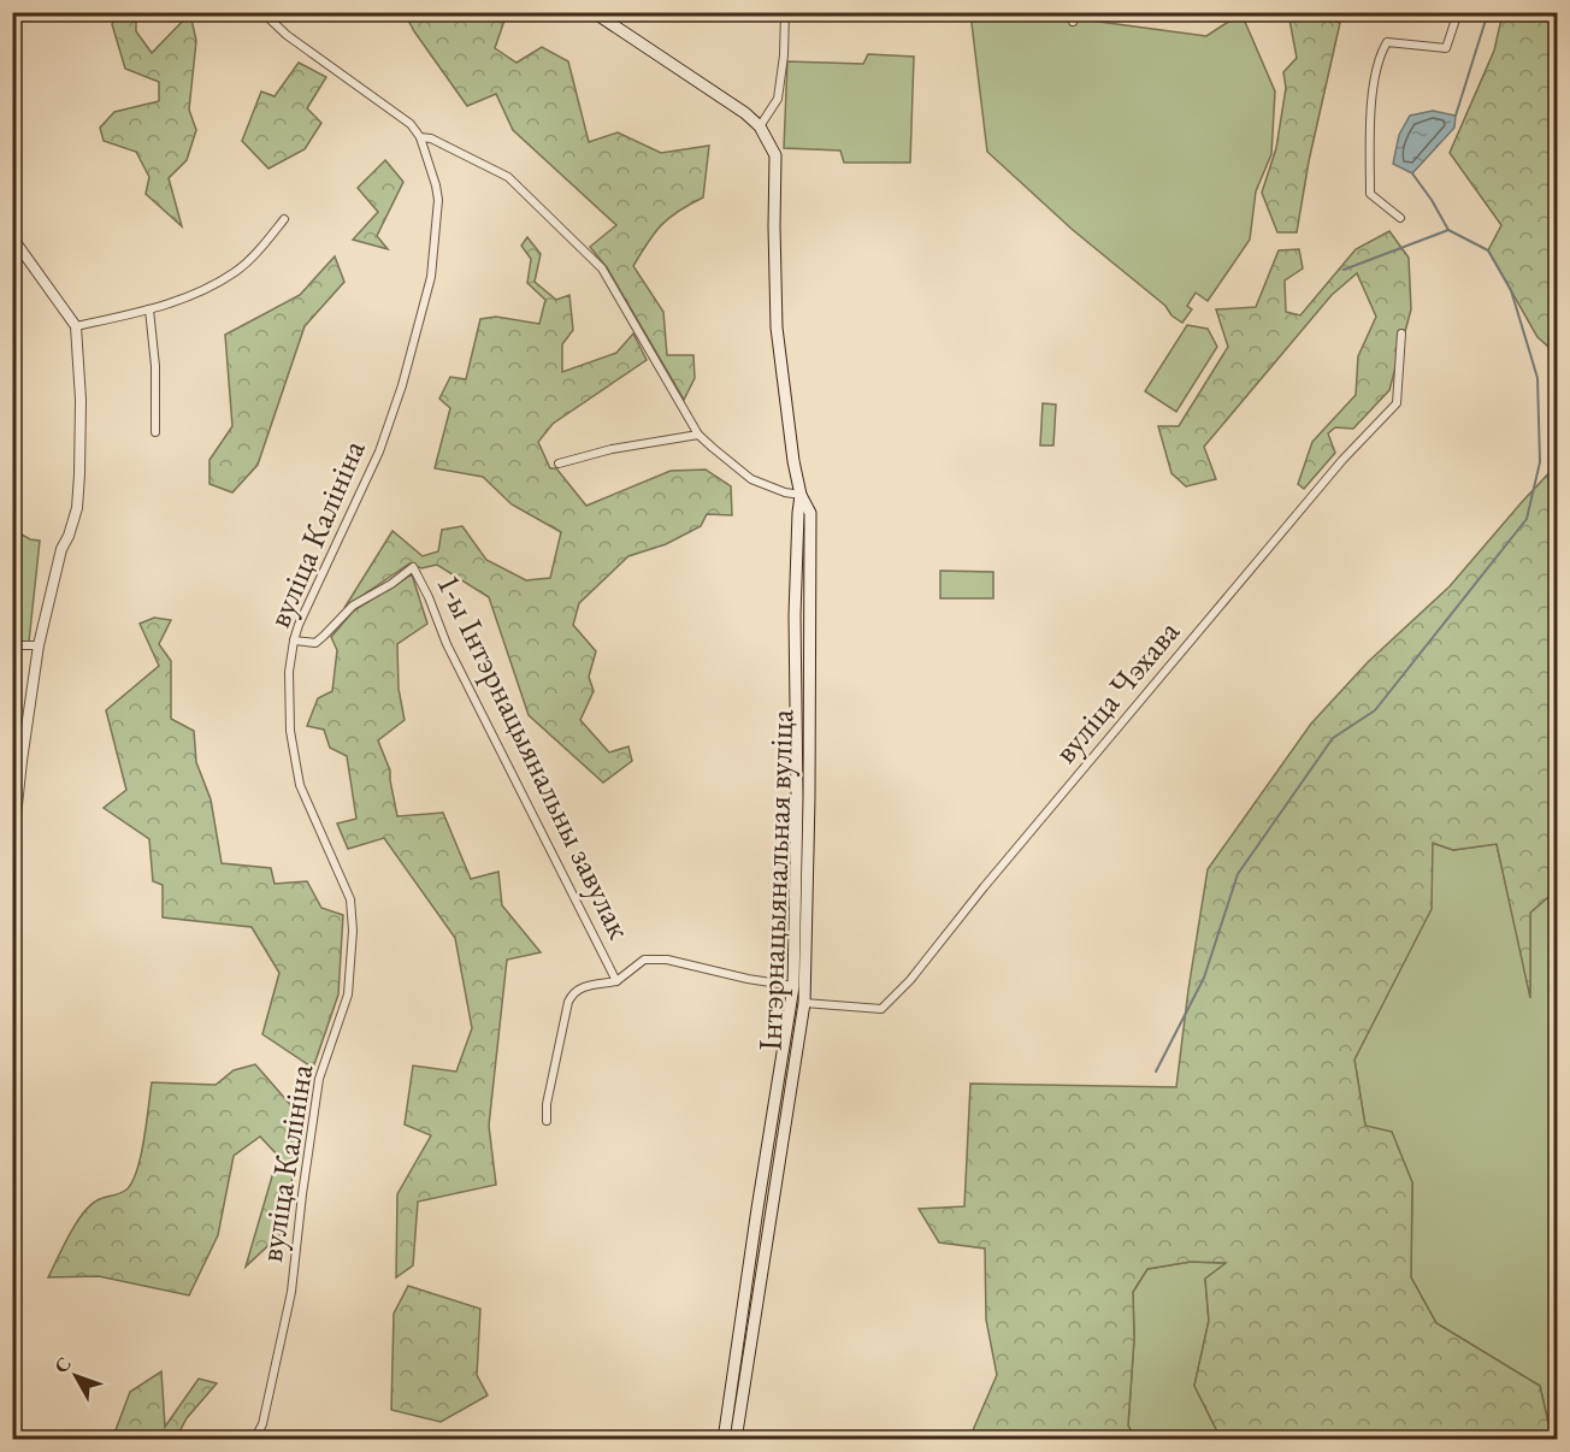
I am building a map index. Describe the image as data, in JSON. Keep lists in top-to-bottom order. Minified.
{"streets":{"main road":["Інтэрнацыянальная вуліца"],"street":["вуліца Калініна","вуліца Чэхава","1-ы Інтэрнацыянальны завулак"]},"crossings":[["вуліца Калініна","1-ы Інтэрнацыянальны завулак"],["вуліца Чэхава","Інтэрнацыянальная вуліца"],["1-ы Інтэрнацыянальны завулак","Інтэрнацыянальная вуліца"]],"north":"top left"}
